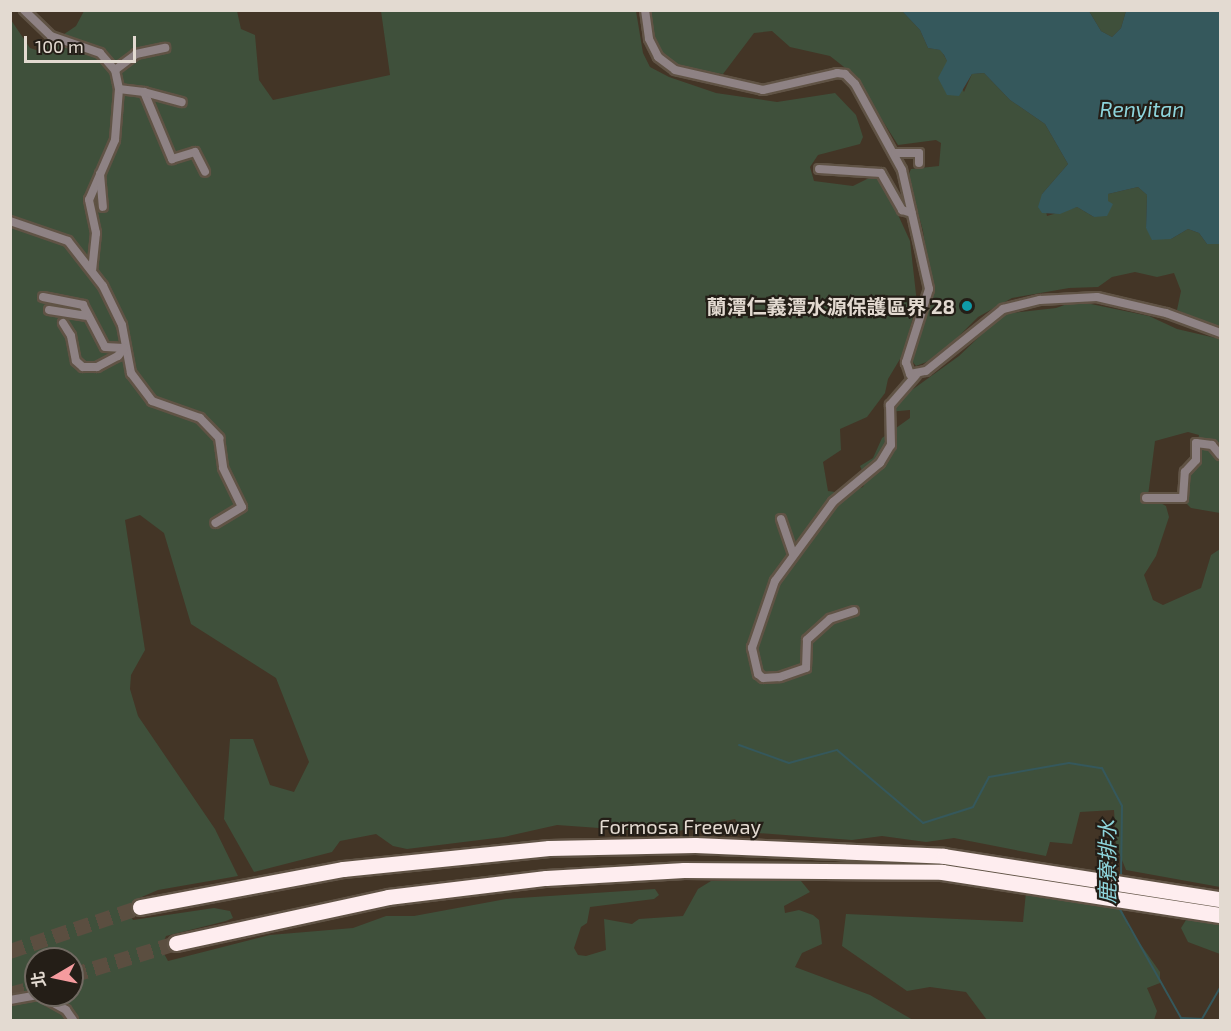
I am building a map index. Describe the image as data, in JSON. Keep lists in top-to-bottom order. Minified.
{"streets":{"highway":["Formosa Freeway"]},"water":["Renyitan","鹿寮排水"],"places":["蘭潭仁義潭水源保護區界 28"],"scale_bar":"100 m","north":"left"}
